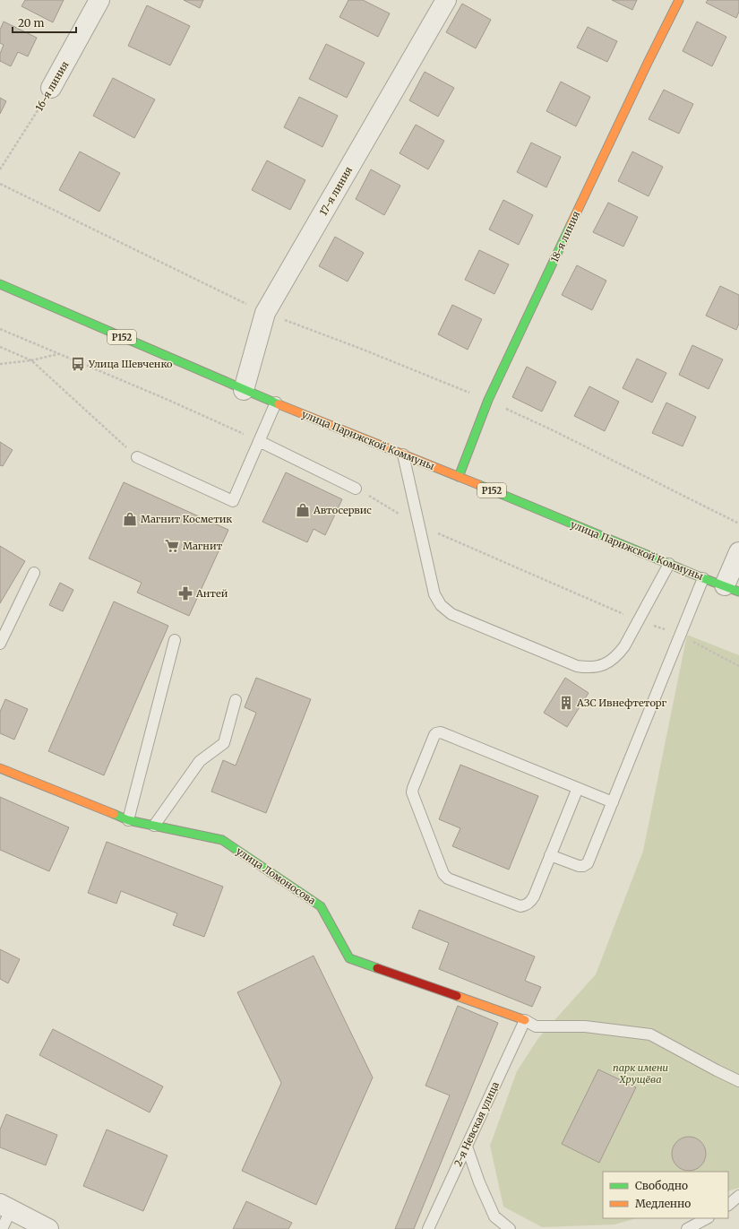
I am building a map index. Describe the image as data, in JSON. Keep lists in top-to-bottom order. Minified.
{"streets":{"street":["16-я линия","17-я линия","18-я линия","Р152","улица Парижской Коммуны","улица Ломоносова"],"lane":["2-я Невская улица"]},"crossings":[["17-я линия","улица Парижской Коммуны"],["18-я линия","улица Парижской Коммуны"],["улица Ломоносова","2-я Невская улица"]],"parks":["парк имени Хрущёва"],"places":{"bus stop":["Улица Шевченко"],"shop":["Автосервис","Магнит Косметик"],"supermarket":["Магнит"],"pharmacy":["Антей"],"building":["АЗС Ивнефтеторг"]},"legend":["Свободно","Медленно"],"scale_bar":"20 m"}
